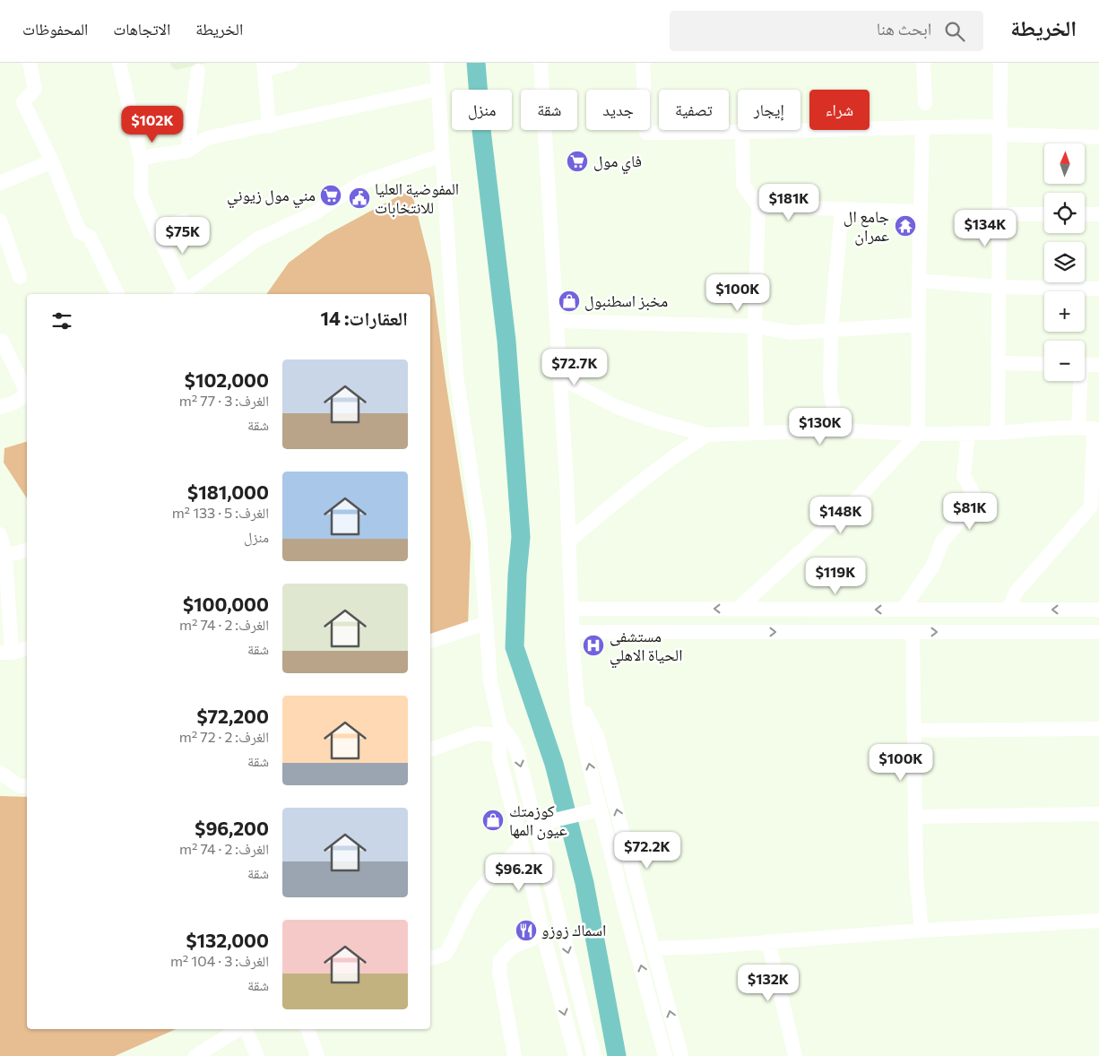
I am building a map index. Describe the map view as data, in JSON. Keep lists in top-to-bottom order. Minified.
{"places":{"supermarket":["فاي مول","مني مول زيوني"],"public building":["المفوضية العليا للانتخابات"],"temple":["جامع ال عمران"],"shop":["مخبز اسطنبول","كوزمتك عيون المها"],"hospital":["مستشفى الحياة الاهلي"],"restaurant":["اسماك زوزو"]},"north":"top","page":{"header":"الخريطة","search":"ابحث هنا","nav":["الخريطة","الاتجاهات","المحفوظات"],"chip":["شراء","إيجار","تصفية","جديد","شقة","منزل"],"price":["$102K","$181K","$134K","$75K","$100K","$72.7K","$130K","$81K","$148K","$119K","$100K","$72.2K","$96.2K","$132K"],"map_buttons":["+","−"],"heading":"العقارات: 14","list":[{"name":"$102,000","note":"الغرف: 3 · 77 m² · شقة"},{"name":"$181,000","note":"الغرف: 5 · 133 m² · منزل"},{"name":"$100,000","note":"الغرف: 2 · 74 m² · شقة"},{"name":"$72,200","note":"الغرف: 2 · 72 m² · شقة"},{"name":"$96,200","note":"الغرف: 2 · 74 m² · شقة"},{"name":"$132,000","note":"الغرف: 3 · 104 m² · شقة"}]}}
